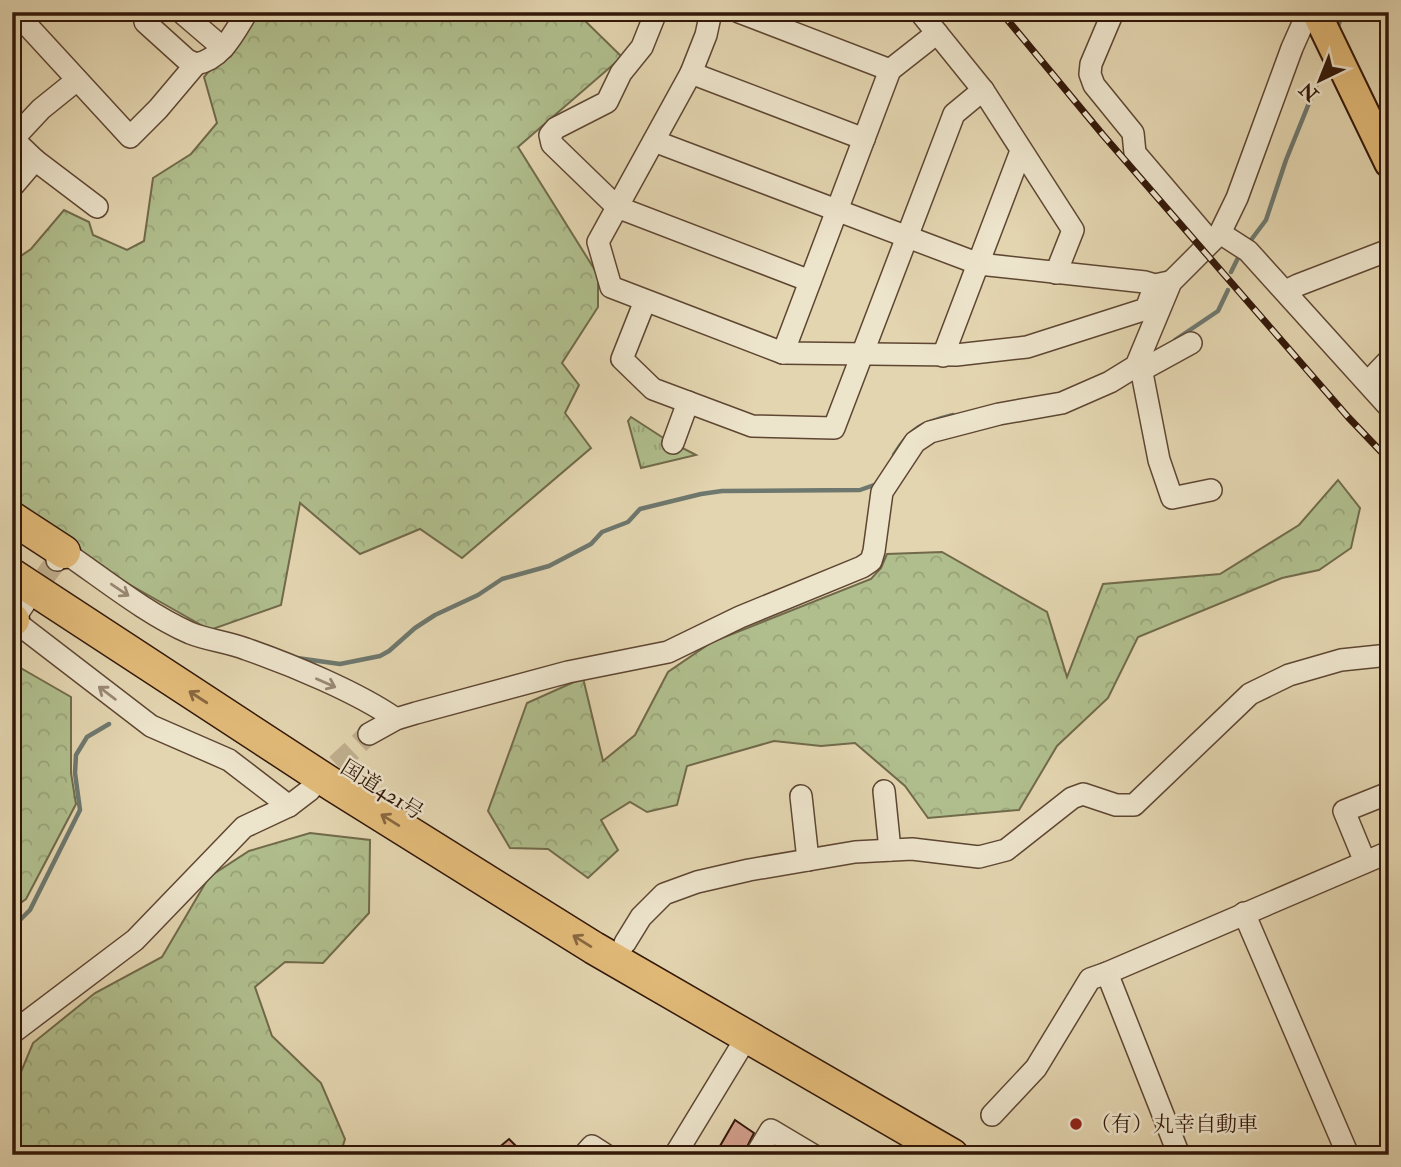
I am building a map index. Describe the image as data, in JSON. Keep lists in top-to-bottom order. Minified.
{"streets":{"highway":["国道421号"]},"places":["（有）丸幸自動車"],"north":"bottom left"}
